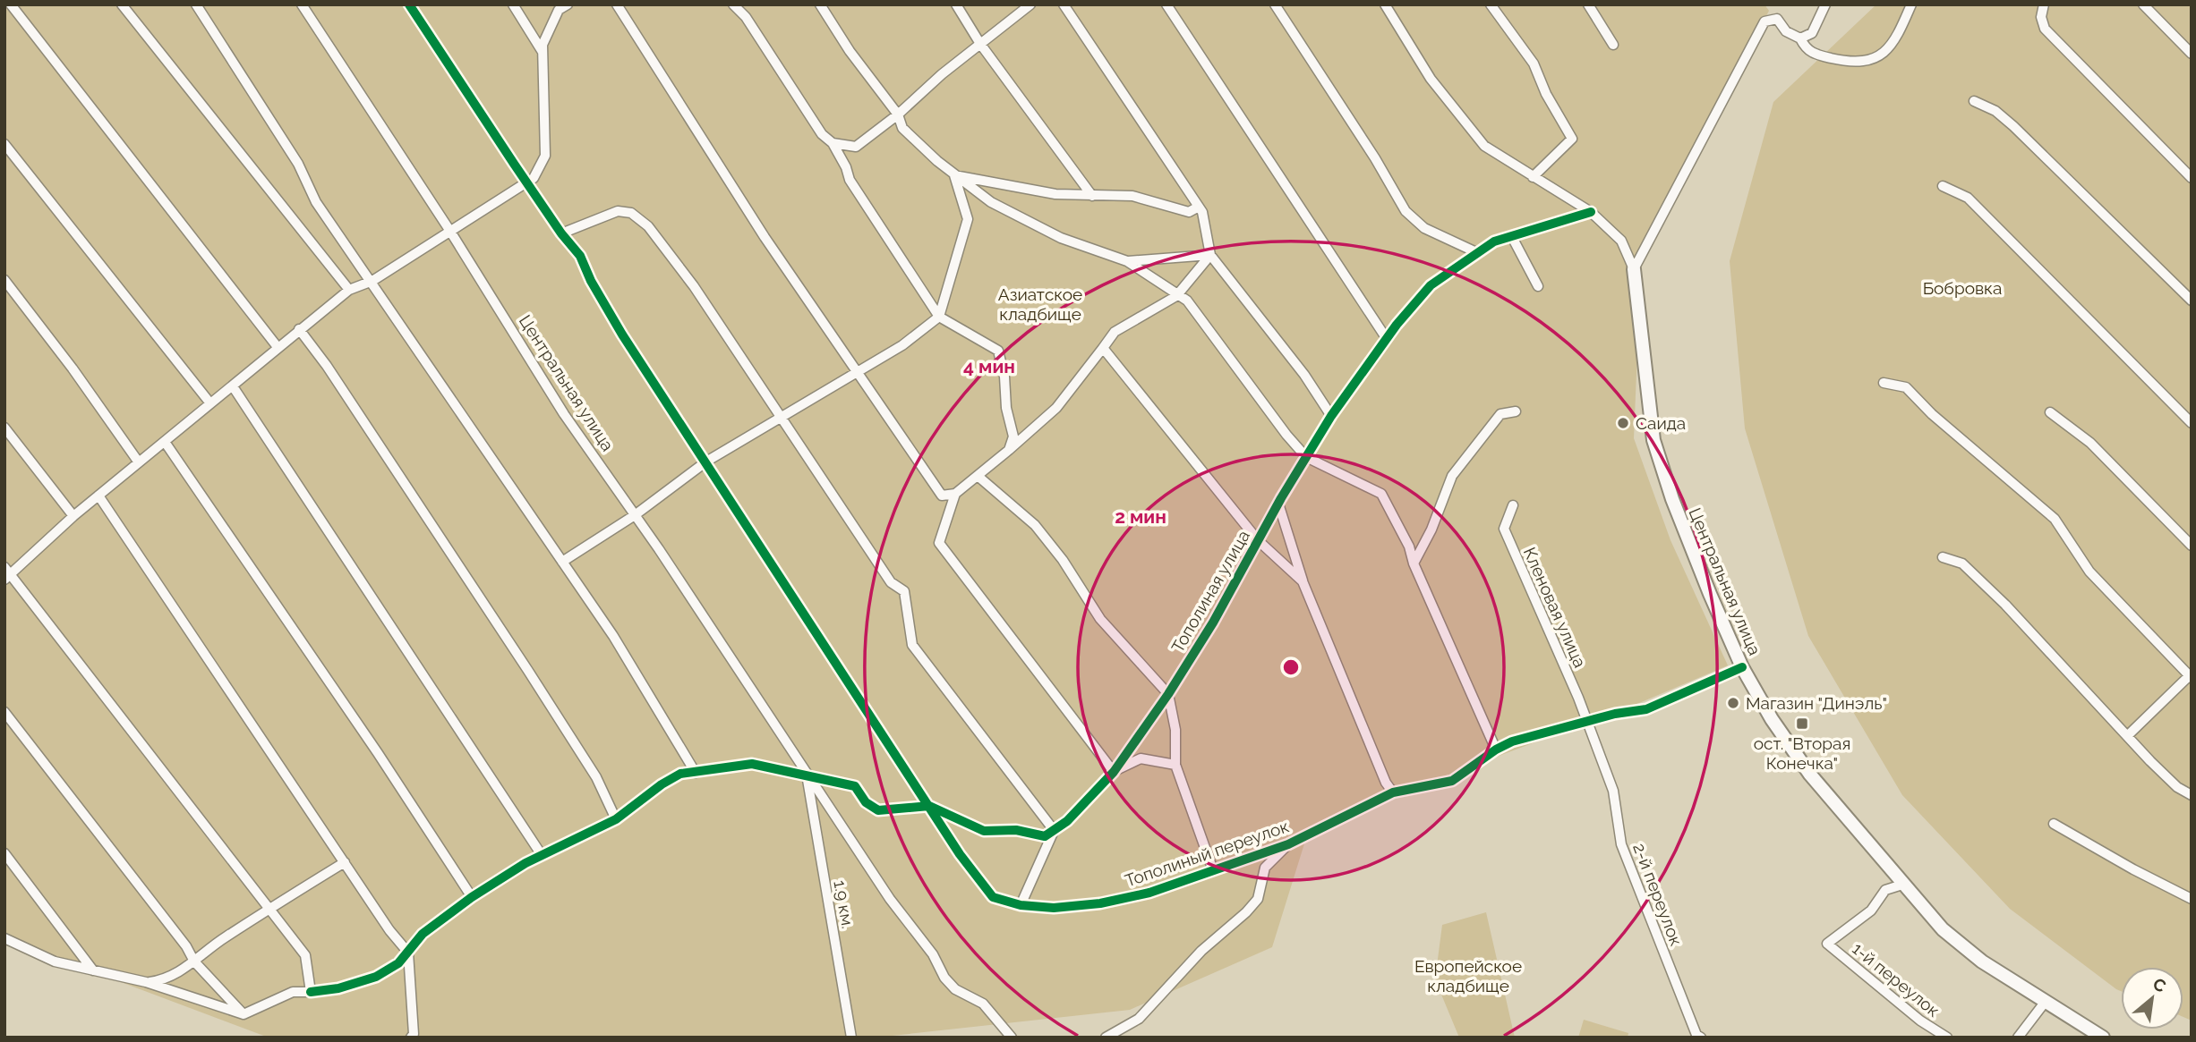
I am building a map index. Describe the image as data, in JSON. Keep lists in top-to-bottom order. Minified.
{"streets":{"street":["Центральная улица","Тополиная улица","Кленовая улица","Тополиный переулок","2-й переулок","1.9 км.","1-й переулок"]},"crossings":[["Центральная улица","Тополиный переулок"],["Центральная улица","1.9 км."],["Центральная улица","1-й переулок"],["Тополиная улица","Тополиный переулок"],["Кленовая улица","Тополиный переулок"],["Кленовая улица","2-й переулок"],["Тополиный переулок","2-й переулок"]],"parks":["Бобровка","Азиатское кладбище","Европейское кладбище"],"places":{"other":["Саида","Магазин \"Динэль\""],"transit":["ост. \"Вторая Конечка\""]},"north":"top right","rings":["4 мин","2 мин"]}
